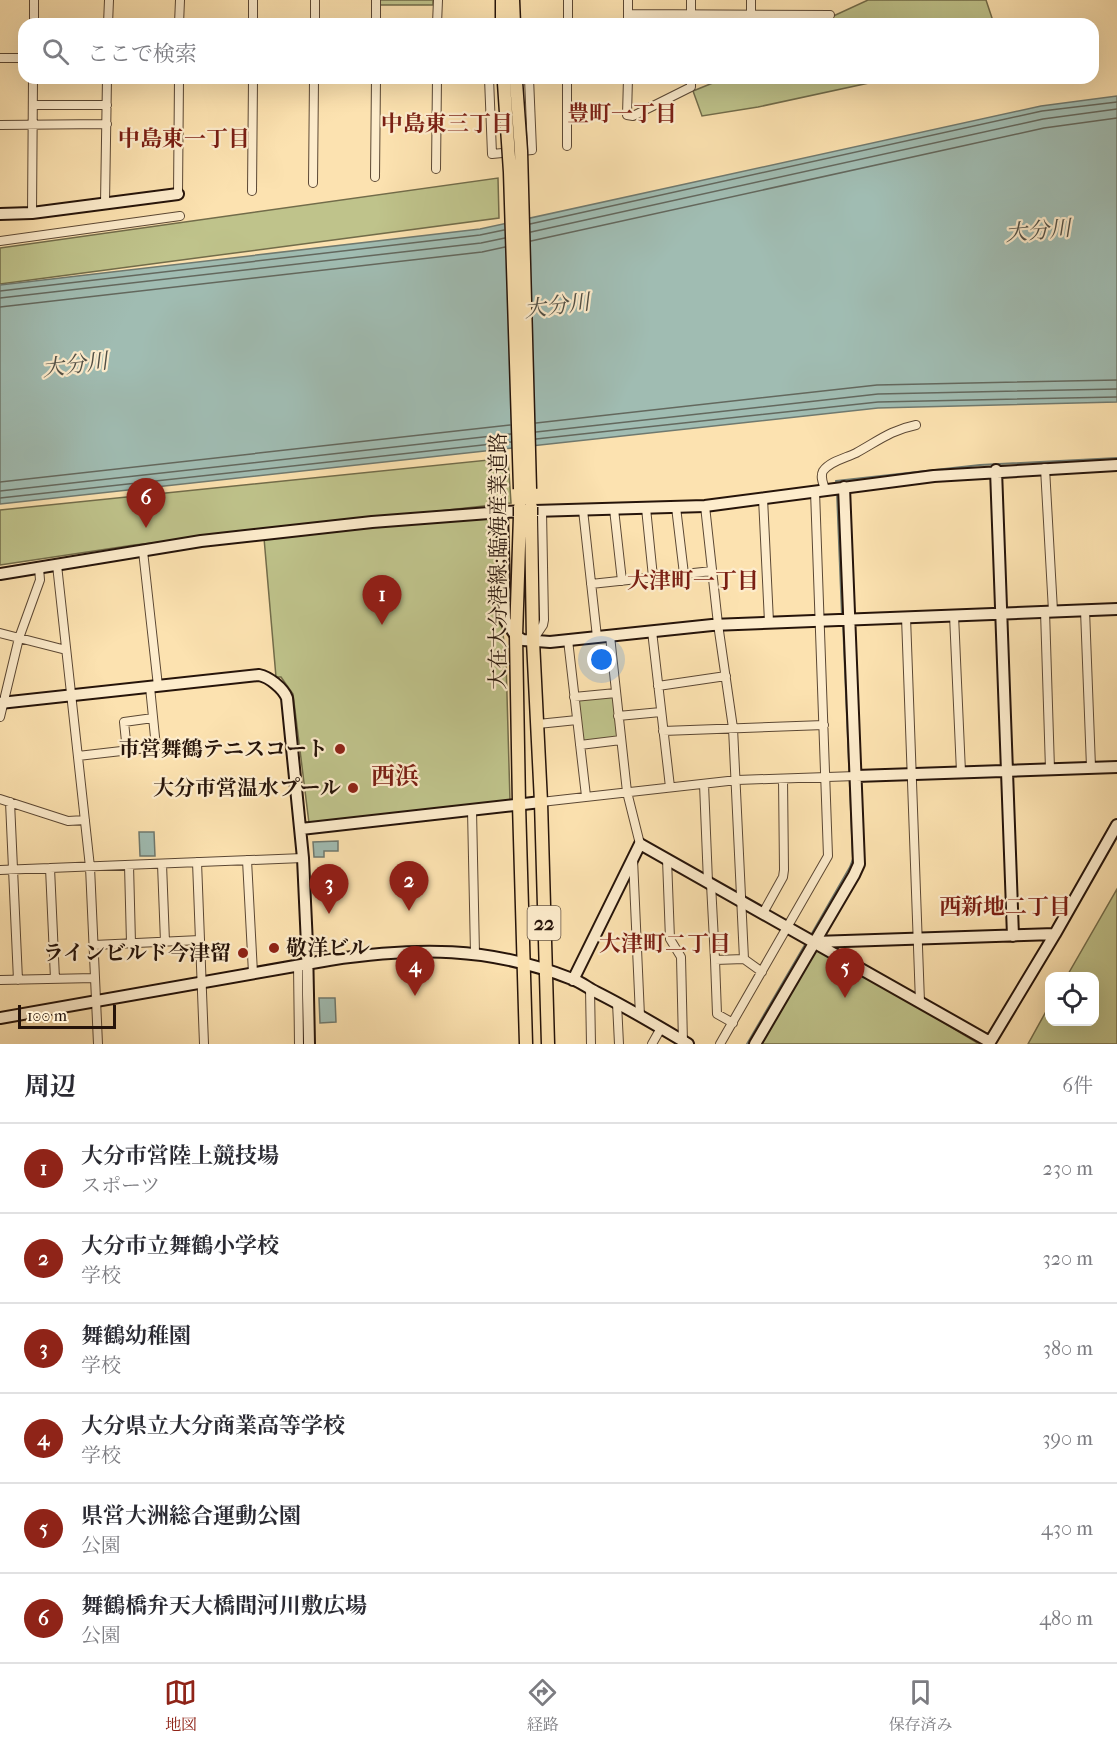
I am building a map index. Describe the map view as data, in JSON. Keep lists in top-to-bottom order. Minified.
{"streets":{"main road":["大在大分港線;臨海産業道路","22"]},"districts":["豊町一丁目","中島東三丁目","中島東一丁目","大津町一丁目","西浜","西新地二丁目","大津町二丁目"],"water":["大分川"],"places":["市営舞鶴テニスコート","大分市営温水プール","敬洋ビル","ラインビルド今津留"],"scale_bar":"100 m","page":{"search":"ここで検索","pins":["6","1","2","3","4","5"],"scale":"100 m","heading":["周辺","6件"],"list":[{"mark":"1","name":"大分市営陸上競技場","note":"スポーツ","value":"230 m"},{"mark":"2","name":"大分市立舞鶴小学校","note":"学校","value":"320 m"},{"mark":"3","name":"舞鶴幼稚園","note":"学校","value":"380 m"},{"mark":"4","name":"大分県立大分商業高等学校","note":"学校","value":"390 m"},{"mark":"5","name":"県営大洲総合運動公園","note":"公園","value":"430 m"},{"mark":"6","name":"舞鶴橋弁天大橋間河川敷広場","note":"公園","value":"480 m"}],"nav":["地図","経路","保存済み"]}}
